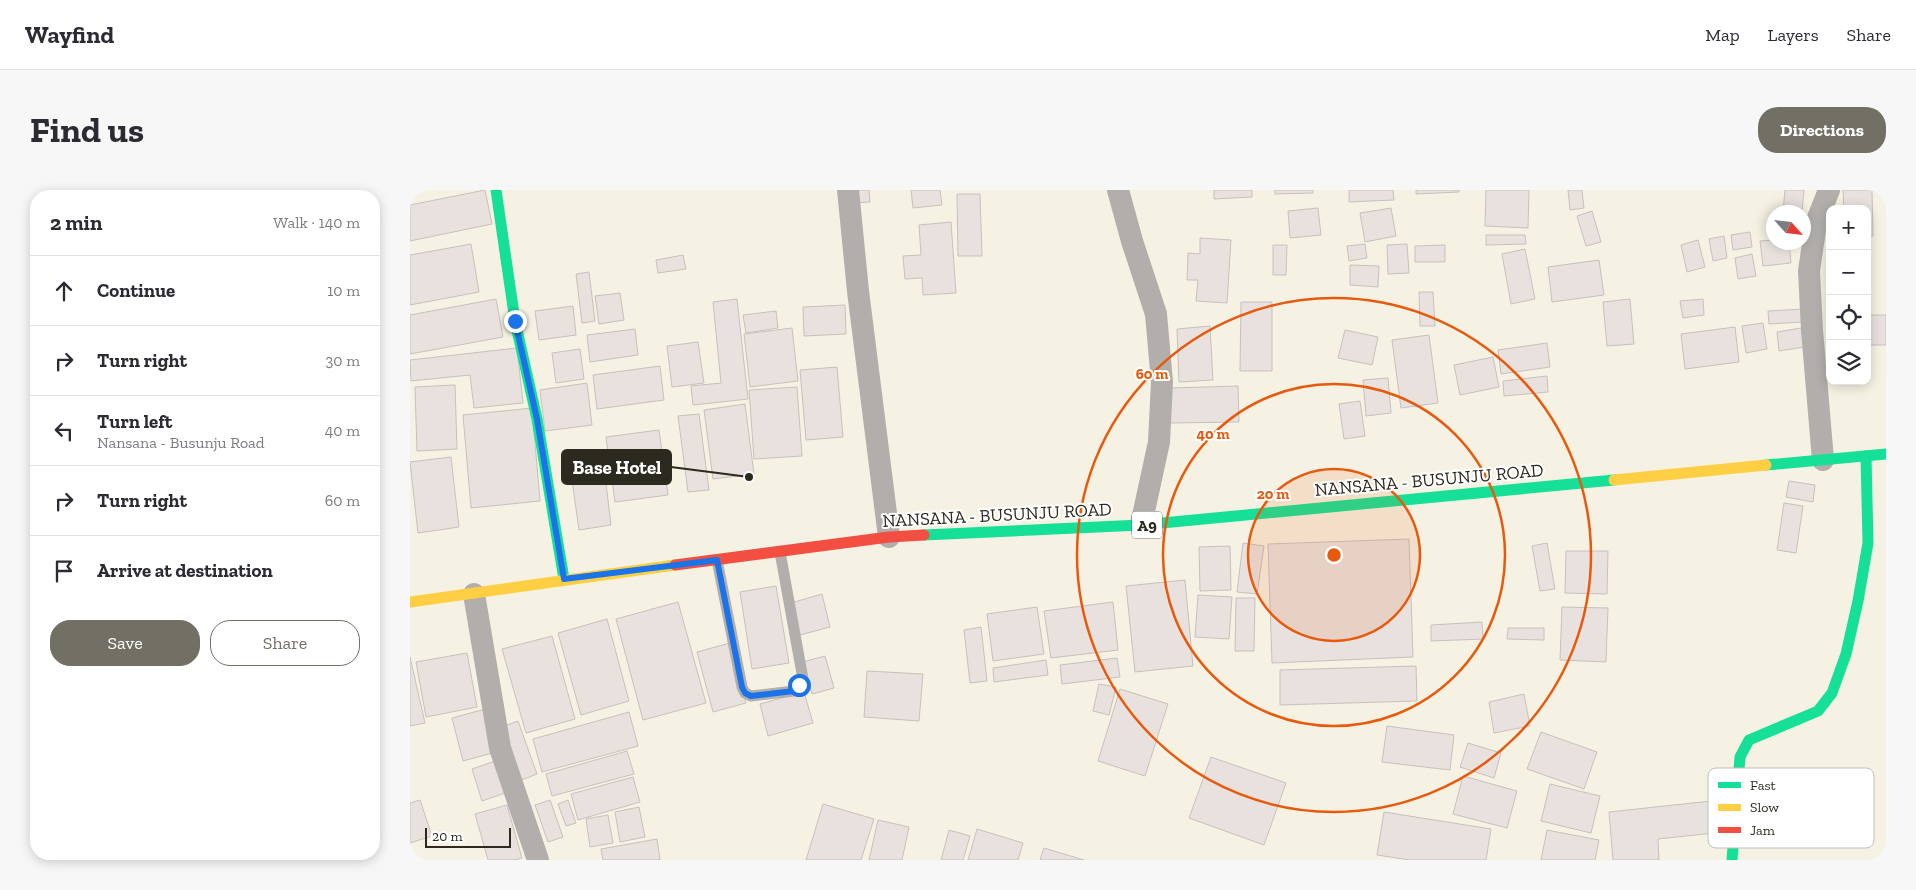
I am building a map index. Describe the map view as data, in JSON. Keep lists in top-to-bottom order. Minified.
{"streets":{"main road":["NANSANA - BUSUNJU ROAD","A9"]},"places":["Base Hotel"],"legend":["Fast","Slow","Jam"],"scale_bar":"20 m","north":"bottom right","page":{"header":"Wayfind","nav":["Map","Layers","Share"],"buttons":["Directions",["Save","Share"]],"title":"Find us","heading":["2 min","Walk · 140 m"],"map_buttons":["+","−"],"list":[["Continue","10 m"],["Turn right","30 m"],["Turn left","Nansana - Busunju Road","40 m"],["Turn right","60 m"],"Arrive at destination"],"scale":"20 m"},"rings":["60 m","40 m","20 m"]}
